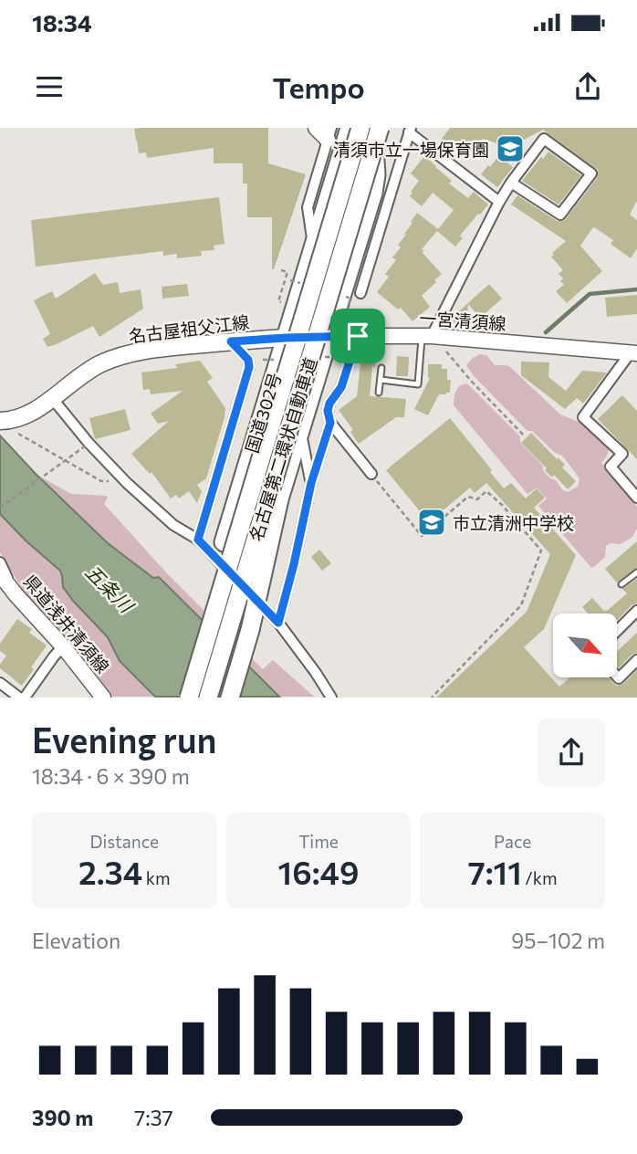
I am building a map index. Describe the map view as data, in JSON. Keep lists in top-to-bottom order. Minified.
{"streets":{"highway":["国道302号","名古屋第二環状自動車道"],"main road":["一宮清須線","名古屋祖父江線","県道浅井清須線"]},"crossings":[["一宮清須線","名古屋祖父江線"],["一宮清須線","国道302号"],["名古屋祖父江線","国道302号"]],"water":["五条川"],"places":{"school or university":["清須市立一場保育園","市立清洲中学校"]},"north":"bottom right","page":{"status":"18:34","header":"Tempo","heading":["Evening run","18:34 · 6 × 390 m"],"stats":[["Distance","2.34 km"],["Time","16:49"],["Pace","7:11 /km"]],"chart":["Elevation","95–102 m"],"list":[{"name":"390 m","note":"7:37"}]}}
